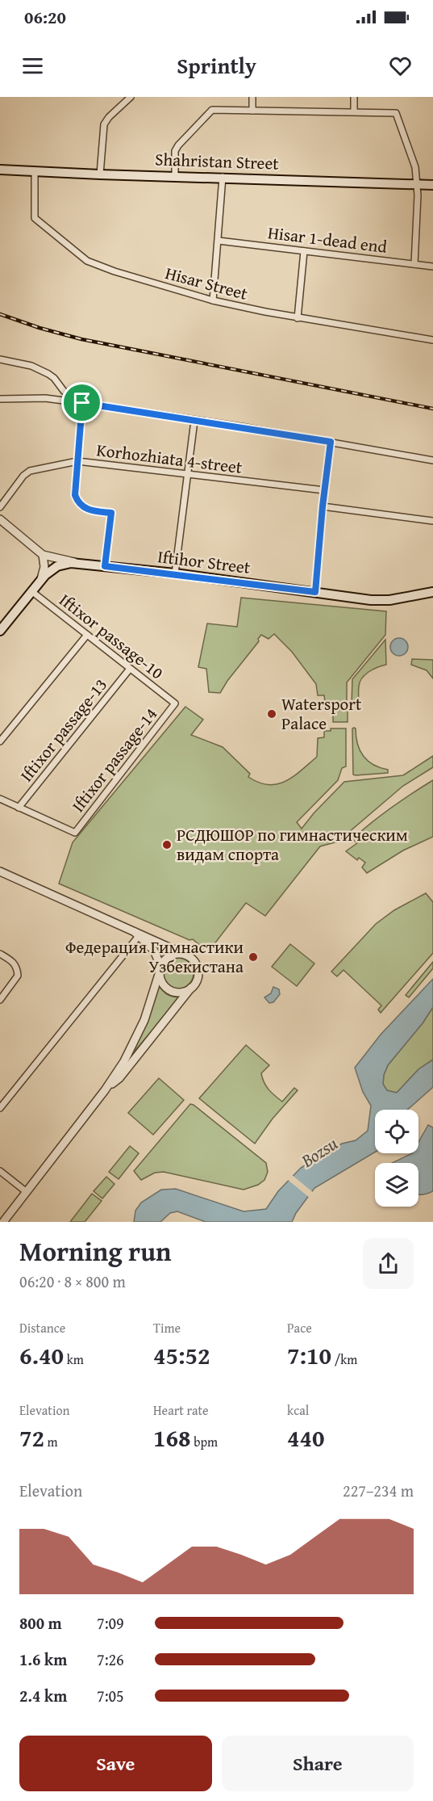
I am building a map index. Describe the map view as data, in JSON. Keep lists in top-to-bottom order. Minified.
{"streets":{"main road":["Shahristan Street","Iftihor Street"],"street":["Hisar 1-dead end","Hisar Street","Korhozhiаta 4-street","Iftixor passage-10","Iftixor passage-13","Iftixor passage-14"]},"crossings":[["Shahristan Street","Hisar Street"],["Iftihor Street","Iftixor passage-10"],["Iftixor passage-10","Iftixor passage-13"],["Iftixor passage-10","Iftixor passage-14"],["Iftixor passage-13","Iftixor passage-14"]],"water":["Bozsu"],"places":["Watersport Palace","РСДЮШОР по гимнастическим видам спорта","Федерация Гимнастики Узбекистана"],"page":{"status":"06:20","header":"Sprintly","heading":["Morning run","06:20 · 8 × 800 m"],"stats":[["Distance","6.40 km"],["Time","45:52"],["Pace","7:10 /km"],["Elevation","72 m"],["Heart rate","168 bpm"],["kcal","440"]],"chart":["Elevation","227–234 m"],"list":[{"name":"800 m","note":"7:09"},{"name":"1.6 km","note":"7:26"},{"name":"2.4 km","note":"7:05"}],"buttons":["Save","Share"]}}
